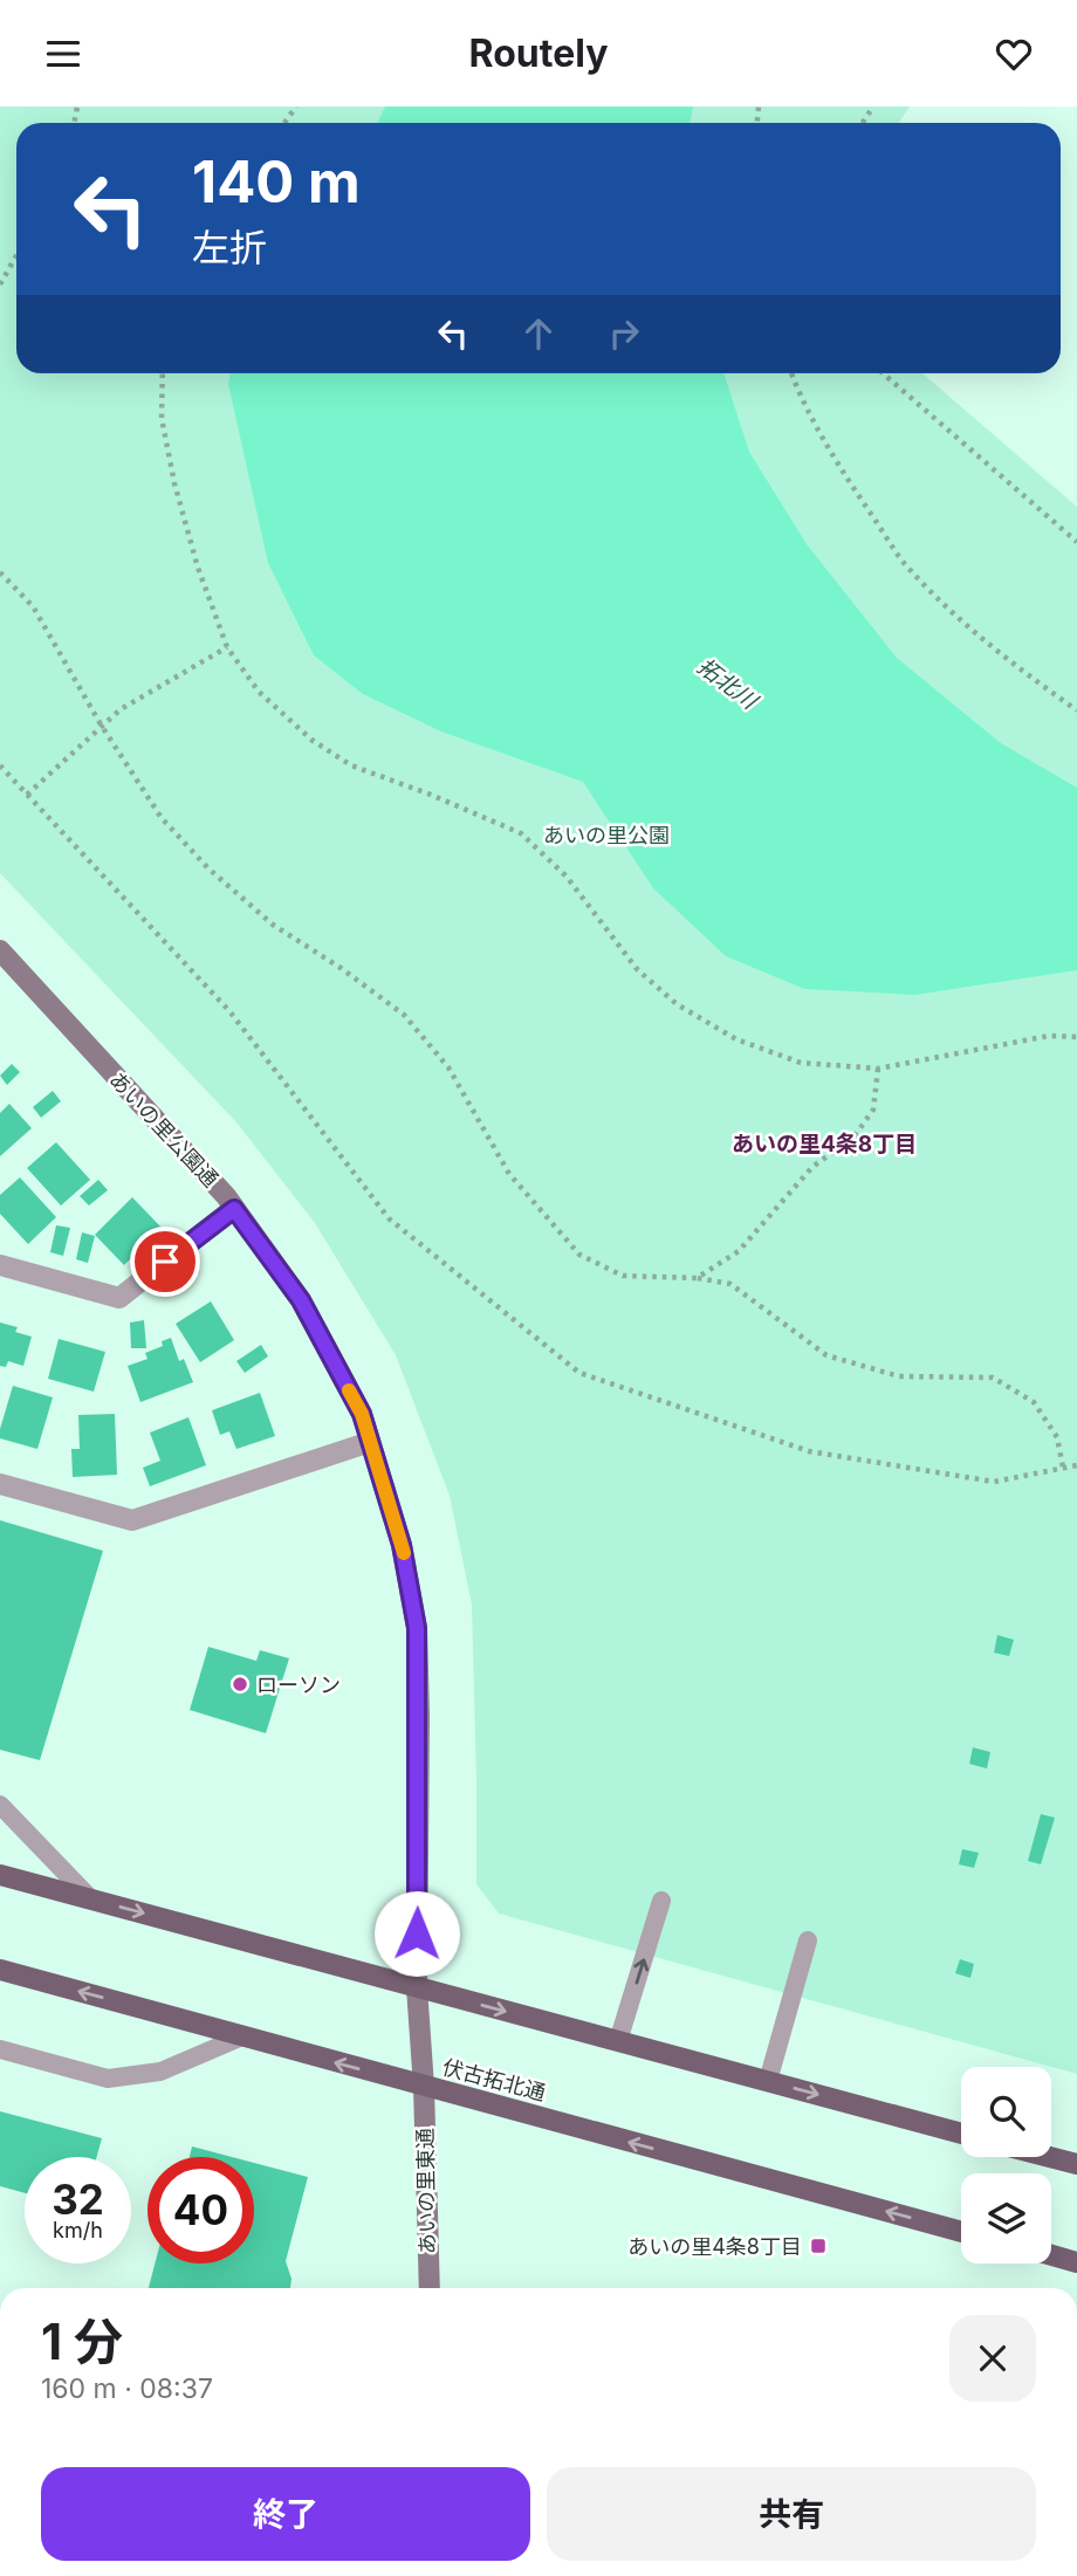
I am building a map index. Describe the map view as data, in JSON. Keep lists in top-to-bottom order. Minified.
{"streets":{"main road":["伏古拓北通"],"street":["あいの里公園通","あいの里東通"]},"crossings":[["あいの里公園通","伏古拓北通"],["あいの里公園通","あいの里東通"],["伏古拓北通","あいの里東通"]],"districts":["あいの里4条8丁目"],"water":["拓北川"],"parks":["あいの里公園"],"places":{"other":["ローソン"],"transit":["あいの里4条8丁目"]},"page":{"header":"Routely","turn":["140 m","左折"],"speed":"32 km/h","limit":"40","heading":["1 分","160 m · 08:37"],"buttons":["終了","共有"]}}
